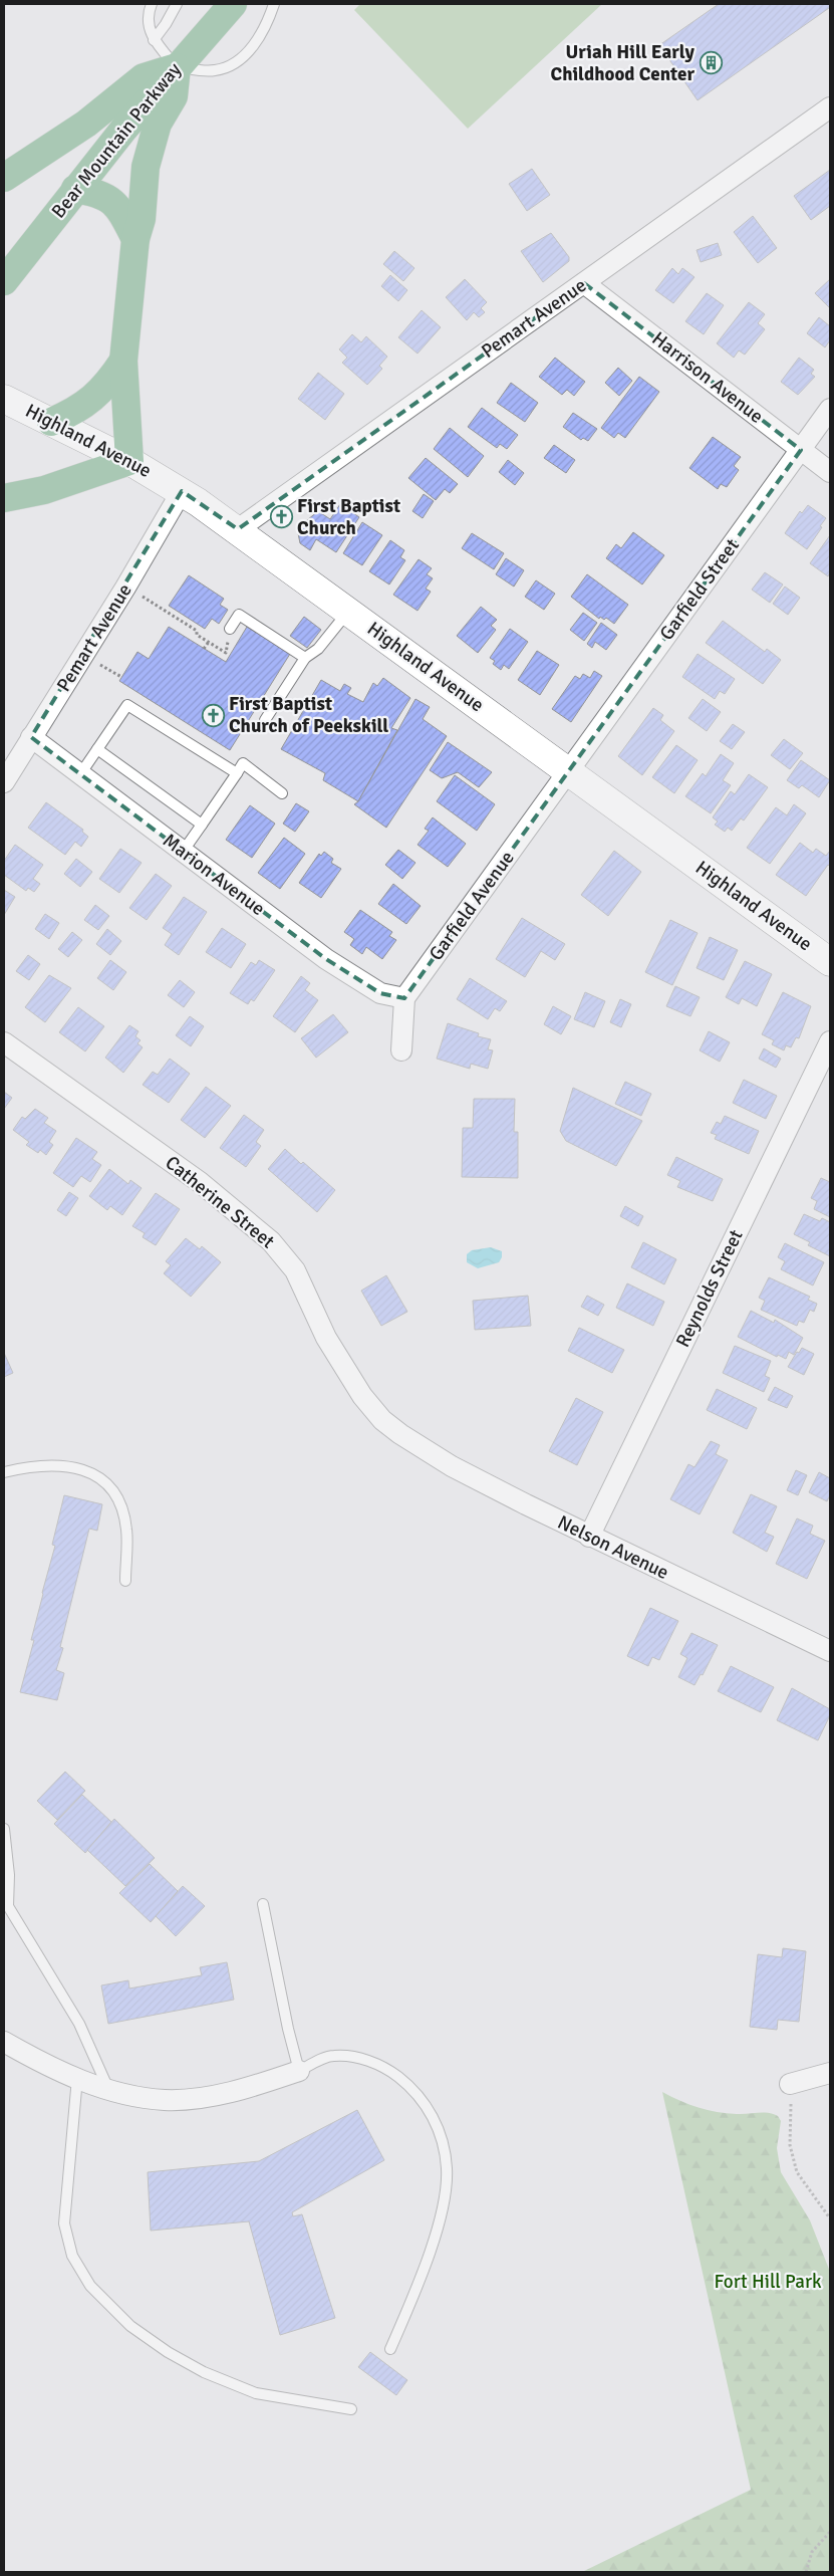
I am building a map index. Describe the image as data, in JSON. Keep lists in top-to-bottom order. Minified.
{"streets":{"highway":["Bear Mountain Parkway"],"street":["Pemart Avenue","Harrison Avenue","Highland Avenue","Garfield Street","Marion Avenue","Garfield Avenue","Catherine Street","Reynolds Street","Nelson Avenue"]},"crossings":[["Pemart Avenue","Harrison Avenue"],["Pemart Avenue","Highland Avenue"],["Pemart Avenue","Marion Avenue"],["Harrison Avenue","Garfield Street"],["Highland Avenue","Garfield Street"],["Highland Avenue","Garfield Avenue"],["Garfield Street","Garfield Avenue"],["Marion Avenue","Garfield Avenue"],["Catherine Street","Nelson Avenue"],["Reynolds Street","Nelson Avenue"]],"parks":["Fort Hill Park"],"places":{"building":["Uriah Hill Early Childhood Center"],"church":["First Baptist Church","First Baptist Church of Peekskill"]}}
